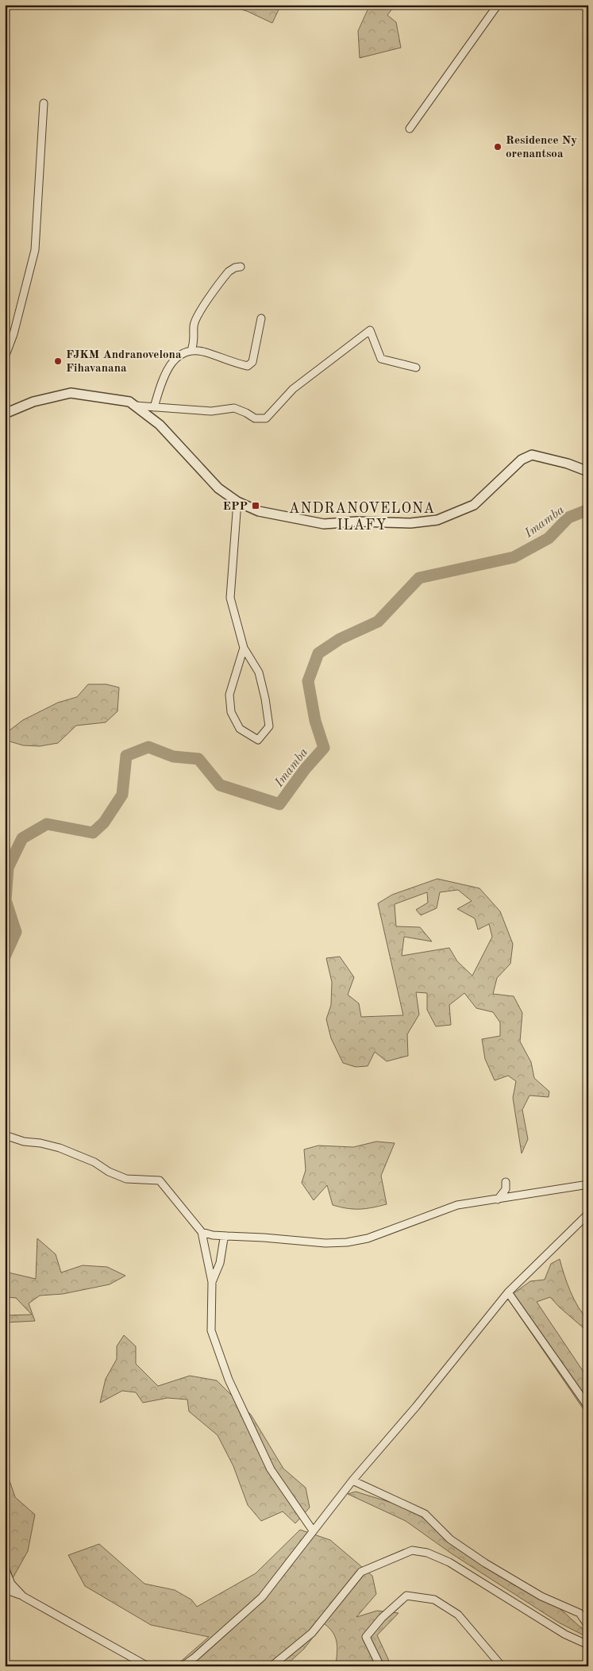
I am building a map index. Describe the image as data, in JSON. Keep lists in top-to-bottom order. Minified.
{"districts":["ANDRANOVELONA ILAFY"],"water":["Imamba"],"places":{"other":["Residence Ny orenantsoa","FJKM Andranovelona Fihavanana"],"transit":["EPP"]}}
